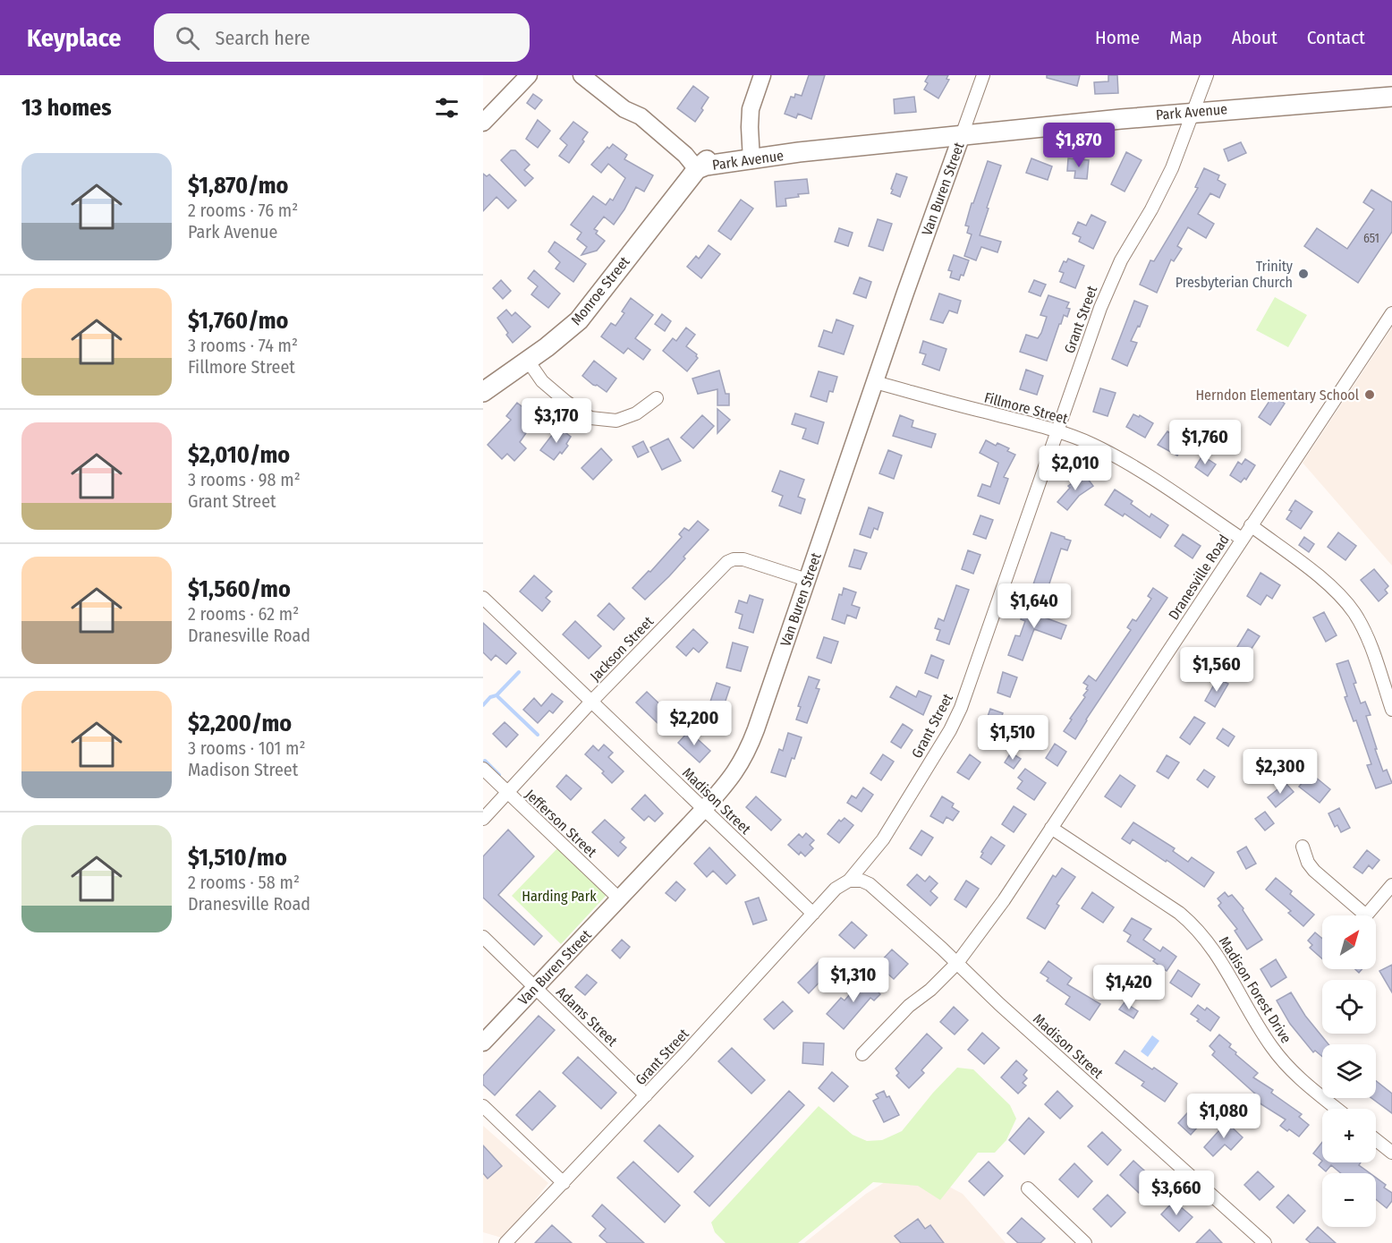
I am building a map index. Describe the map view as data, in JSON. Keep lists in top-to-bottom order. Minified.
{"streets":{"main road":["Park Avenue","Monroe Street"],"street":["Van Buren Street","Grant Street","Fillmore Street","Dranesville Road","Jackson Street","Madison Street","Jefferson Street","Madison Forest Drive","Adams Street"]},"crossings":[["Park Avenue","Van Buren Street"],["Park Avenue","Monroe Street"],["Park Avenue","Grant Street"],["Van Buren Street","Fillmore Street"],["Van Buren Street","Jackson Street"],["Van Buren Street","Madison Street"],["Van Buren Street","Jefferson Street"],["Van Buren Street","Adams Street"],["Grant Street","Fillmore Street"],["Grant Street","Madison Street"],["Grant Street","Adams Street"],["Fillmore Street","Dranesville Road"],["Dranesville Road","Madison Street"],["Dranesville Road","Madison Forest Drive"],["Jackson Street","Madison Street"],["Jackson Street","Jefferson Street"]],"parks":["Harding Park"],"places":["Trinity Presbyterian Church","Herndon Elementary School"],"house_numbers":["651"],"north":"top right","page":{"header":"Keyplace","search":"Search here","nav":["Home","Map","About","Contact"],"heading":"13 homes","price":["$1,870","$3,170","$1,760","$2,010","$1,640","$1,560","$2,200","$1,510","$2,300","$1,310","$1,420","$1,080","$3,660"],"list":[{"name":"$1,870/mo","note":"2 rooms · 76 m² · Park Avenue"},{"name":"$1,760/mo","note":"3 rooms · 74 m² · Fillmore Street"},{"name":"$2,010/mo","note":"3 rooms · 98 m² · Grant Street"},{"name":"$1,560/mo","note":"2 rooms · 62 m² · Dranesville Road"},{"name":"$2,200/mo","note":"3 rooms · 101 m² · Madison Street"},{"name":"$1,510/mo","note":"2 rooms · 58 m² · Dranesville Road"}],"map_buttons":["+","−"]}}
